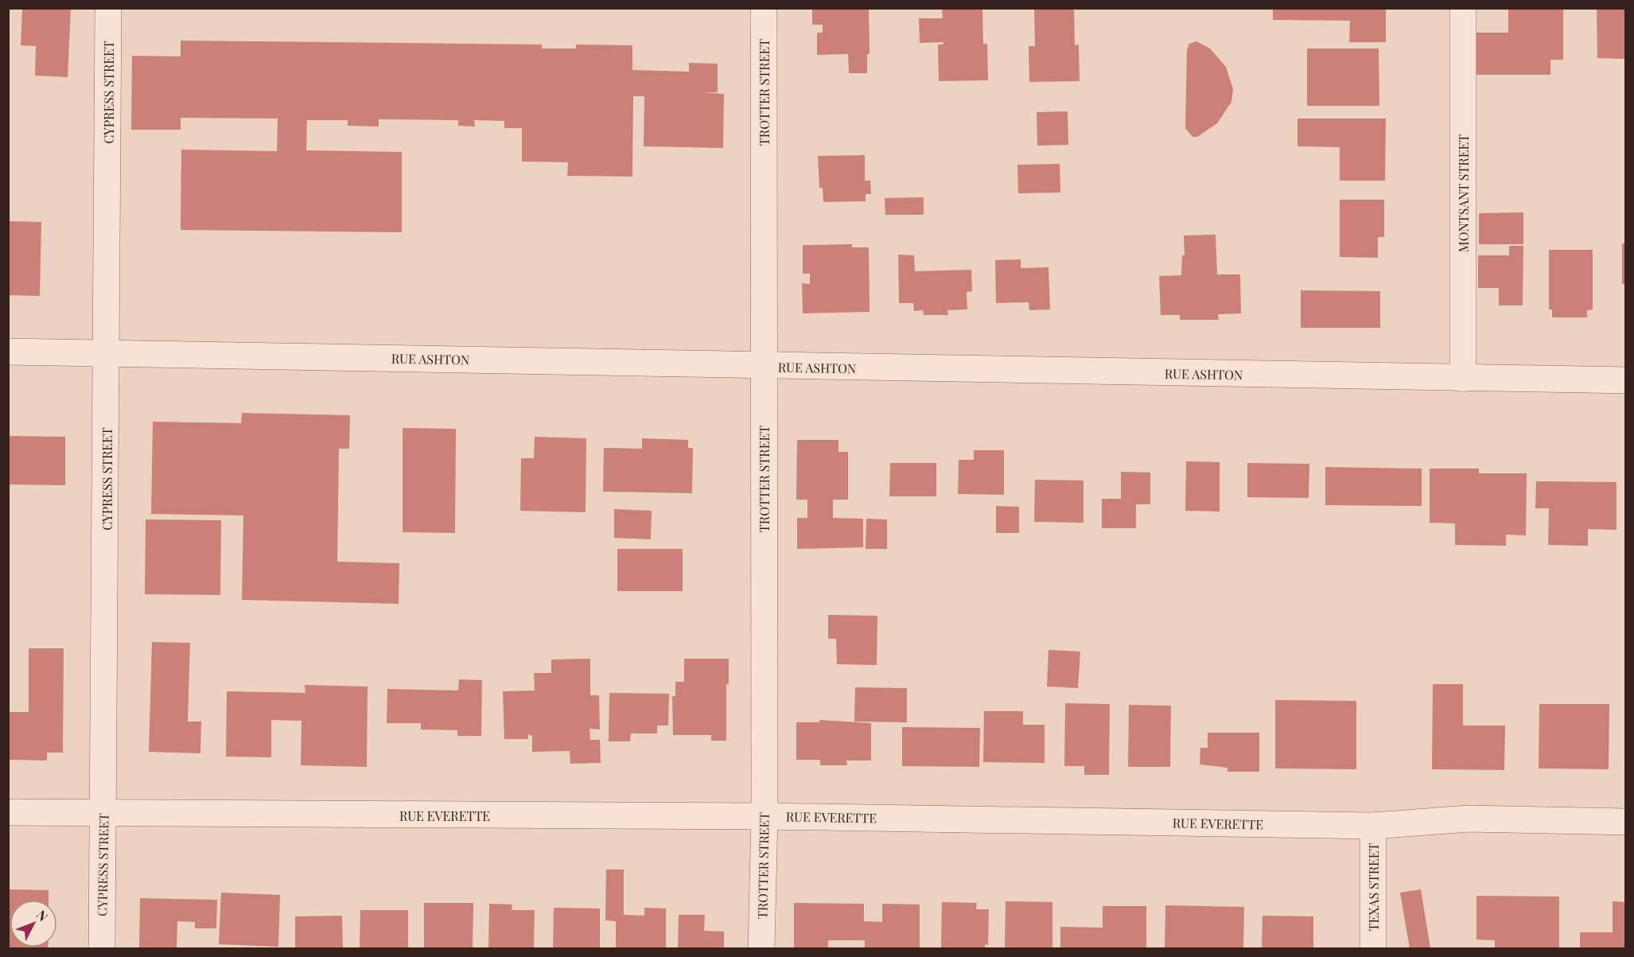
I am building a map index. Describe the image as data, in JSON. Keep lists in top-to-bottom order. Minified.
{"streets":{"street":["CYPRESS STREET","TROTTER STREET","MONTSANT STREET","RUE ASHTON","RUE EVERETTE","TEXAS STREET"]},"crossings":[["CYPRESS STREET","RUE ASHTON"],["CYPRESS STREET","RUE EVERETTE"],["TROTTER STREET","RUE ASHTON"],["TROTTER STREET","RUE EVERETTE"],["MONTSANT STREET","RUE ASHTON"],["RUE EVERETTE","TEXAS STREET"]],"north":"top right"}
